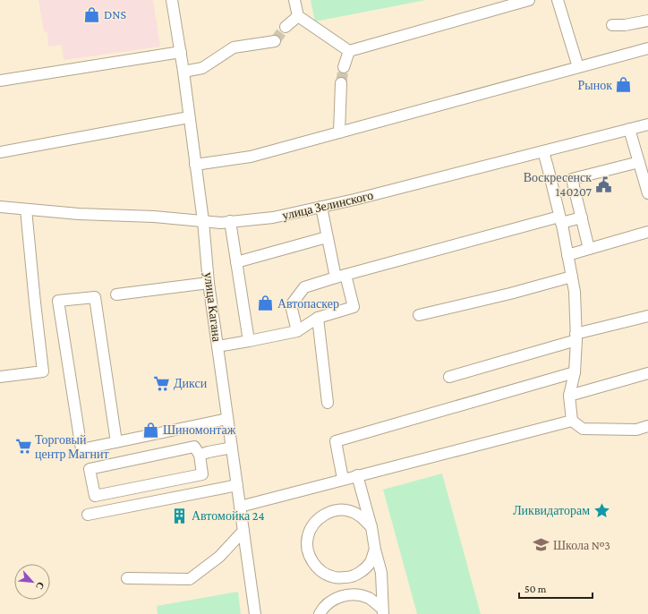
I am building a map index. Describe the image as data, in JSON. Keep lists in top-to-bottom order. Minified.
{"streets":{"street":["улица Зелинского","улица Кагана"]},"crossings":[["улица Зелинского","улица Кагана"]],"places":{"shop":["DNS","Рынок","Автопаскер","Шиномонтаж"],"public building":["Воскресенск 140207"],"supermarket":["Дикси","Торговый центр Магнит"],"place":["Ликвидаторам"],"building":["Автомойка 24"],"school or university":["Школа №3"]},"scale_bar":"50 m","north":"bottom right"}
